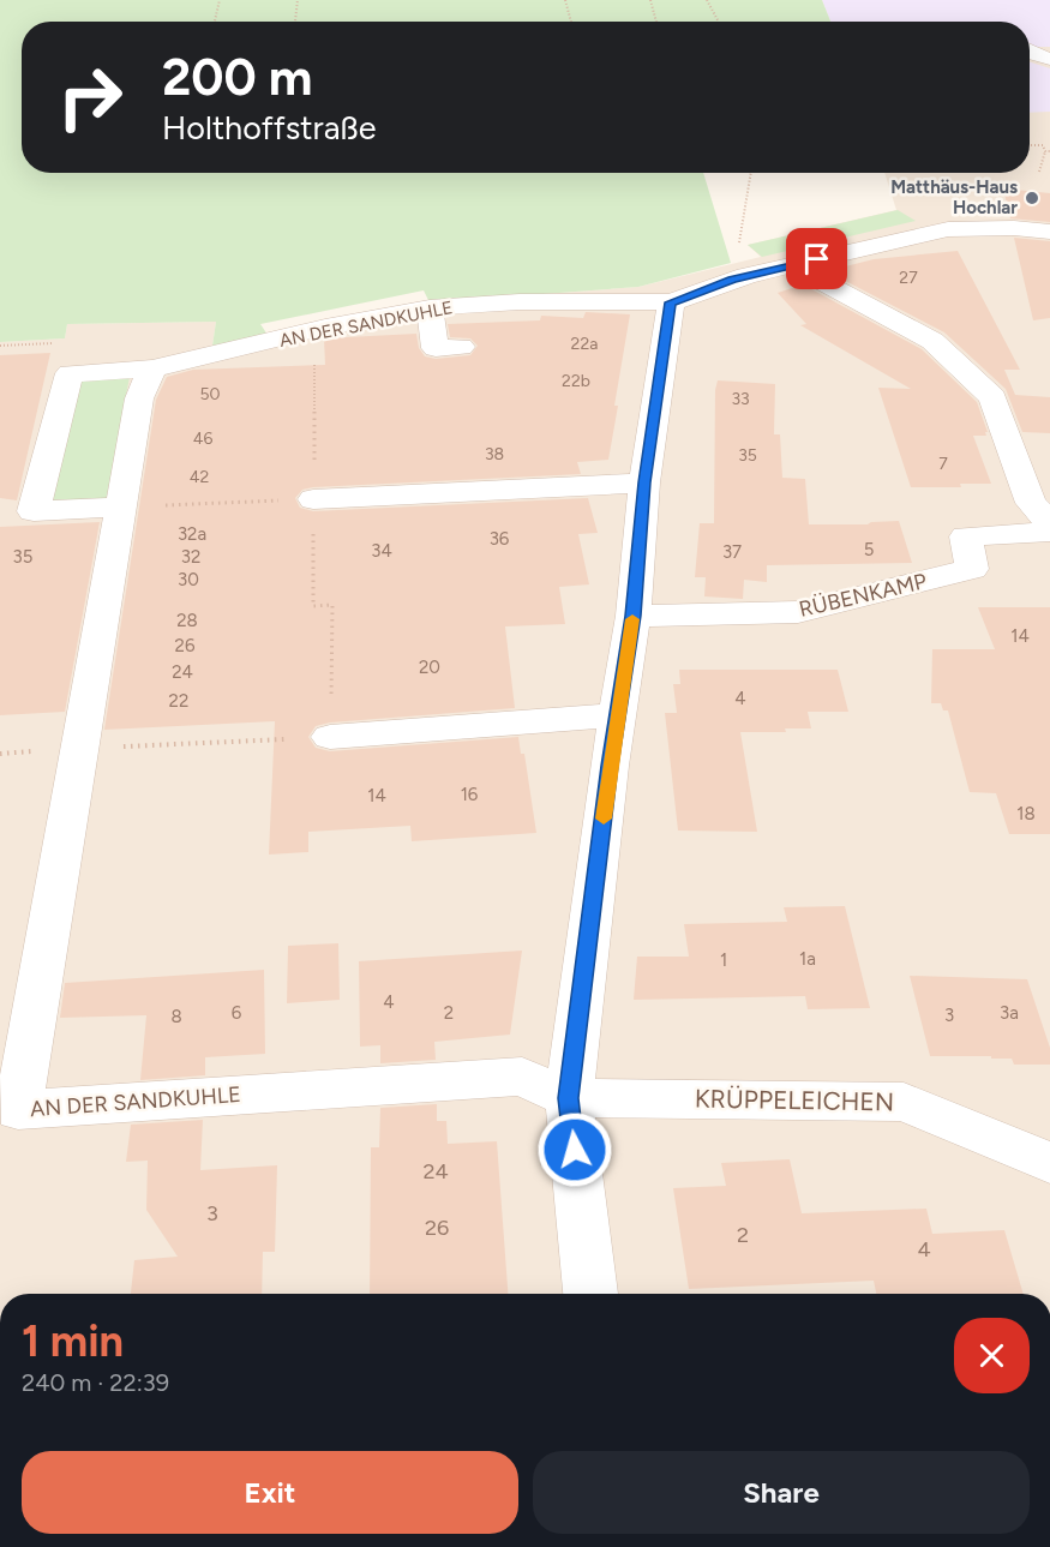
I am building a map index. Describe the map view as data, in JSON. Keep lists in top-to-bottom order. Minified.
{"streets":{"street":["AN DER SANDKUHLE","RÜBENKAMP","KRÜPPELEICHEN"]},"crossings":[["AN DER SANDKUHLE","KRÜPPELEICHEN"]],"places":["Matthäus-Haus Hochlar"],"house_numbers":["27","22a","22b","50","33","46","38","35","7","42","32a","36","5","34","37","35","32","30","28","14","26","20","24","4","22","16","14","18","1a","1","4","6","2","3a","3","8","24","3","26","2","4"],"page":{"turn":["200 m","Holthoffstraße"],"heading":["1 min","240 m · 22:39"],"buttons":["Exit","Share"]}}
